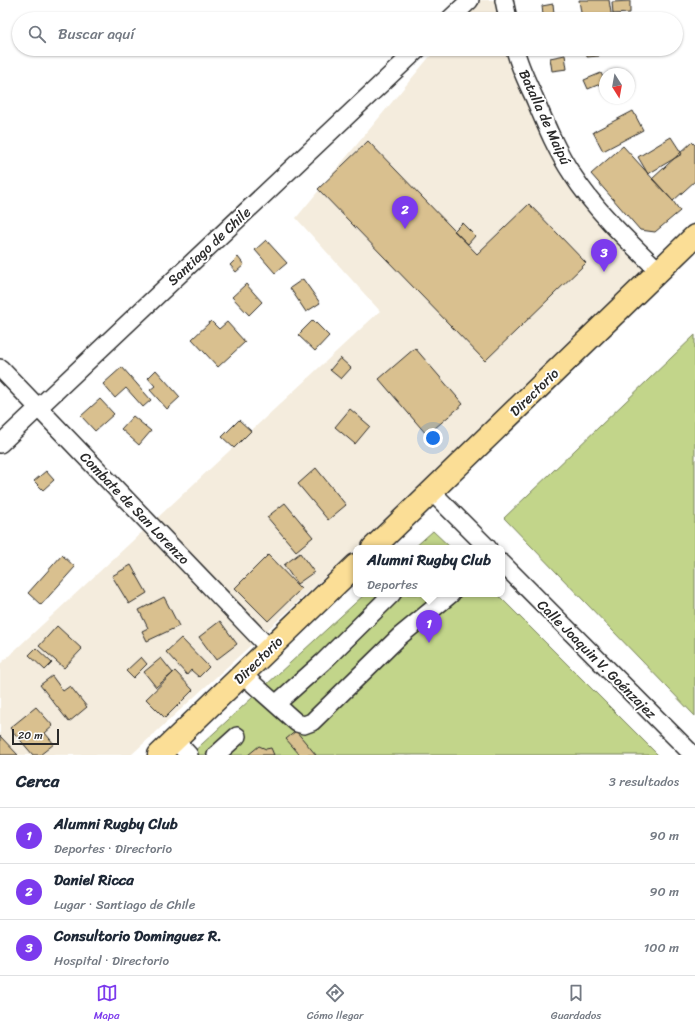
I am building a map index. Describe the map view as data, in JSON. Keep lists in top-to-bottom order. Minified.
{"streets":{"main road":["Directorio"],"street":["Batalla de Maipú","Santiago de Chile","Combate de San Lorenzo","Calle Joaquin V. Goénzajez"]},"crossings":[["Batalla de Maipú","Directorio"],["Santiago de Chile","Combate de San Lorenzo"],["Directorio","Combate de San Lorenzo"]],"scale_bar":"20 m","north":"bottom","page":{"search":"Buscar aquí","pins":["2","3","1"],"popup":["Alumni Rugby Club","Deportes"],"scale":"20 m","heading":["Cerca","3 resultados"],"list":[{"mark":"1","name":"Alumni Rugby Club","note":"Deportes · Directorio","value":"90 m"},{"mark":"2","name":"Daniel Ricca","note":"Lugar · Santiago de Chile","value":"90 m"},{"mark":"3","name":"Consultorio Dominguez R.","note":"Hospital · Directorio","value":"100 m"}],"nav":["Mapa","Cómo llegar","Guardados"]}}
